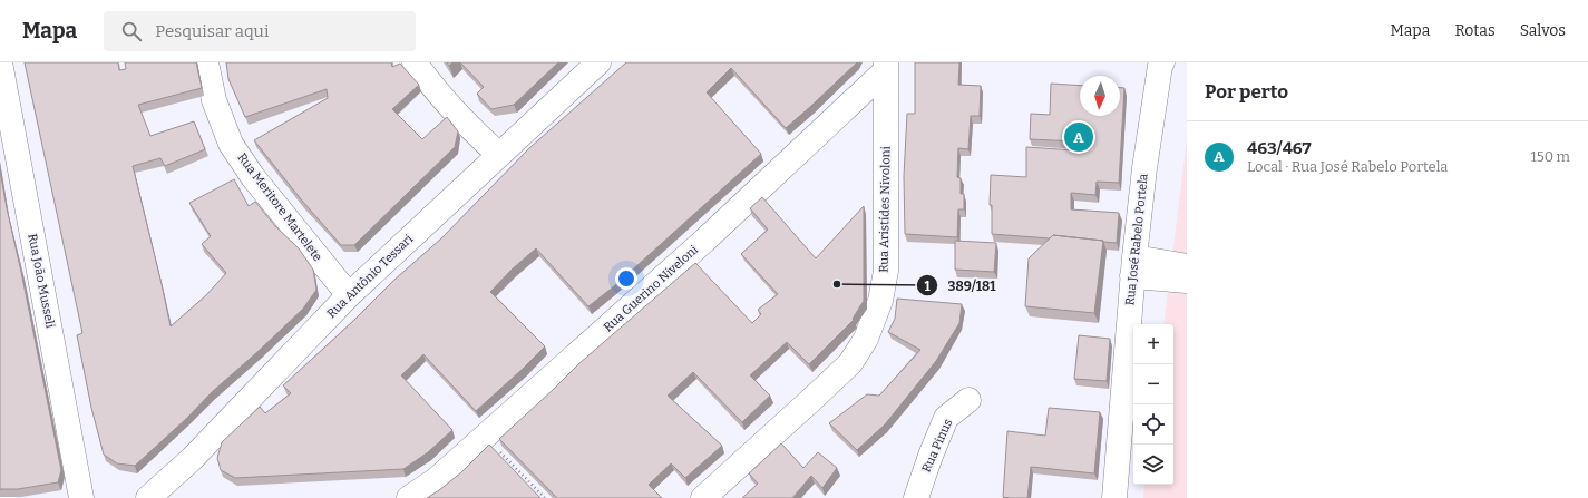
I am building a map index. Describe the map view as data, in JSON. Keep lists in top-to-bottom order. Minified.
{"streets":{"street":["Rua Meritore Martelete","Rua Aristídes Nivoloni","Rua José Rabelo Portela","Rua Antônio Tessari","Rua João Musseli","Rua Guerino Niveloni","Rua Pinus"]},"crossings":[["Rua Meritore Martelete","Rua Antônio Tessari"],["Rua Aristídes Nivoloni","Rua Guerino Niveloni"]],"places":["389/181"],"north":"bottom","page":{"header":"Mapa","search":"Pesquisar aqui","nav":["Mapa","Rotas","Salvos"],"heading":"Por perto","pins":"A","list":[{"mark":"A","name":"463/467","note":"Local · Rua José Rabelo Portela","value":"150 m"}],"map_buttons":["+","−"]}}
